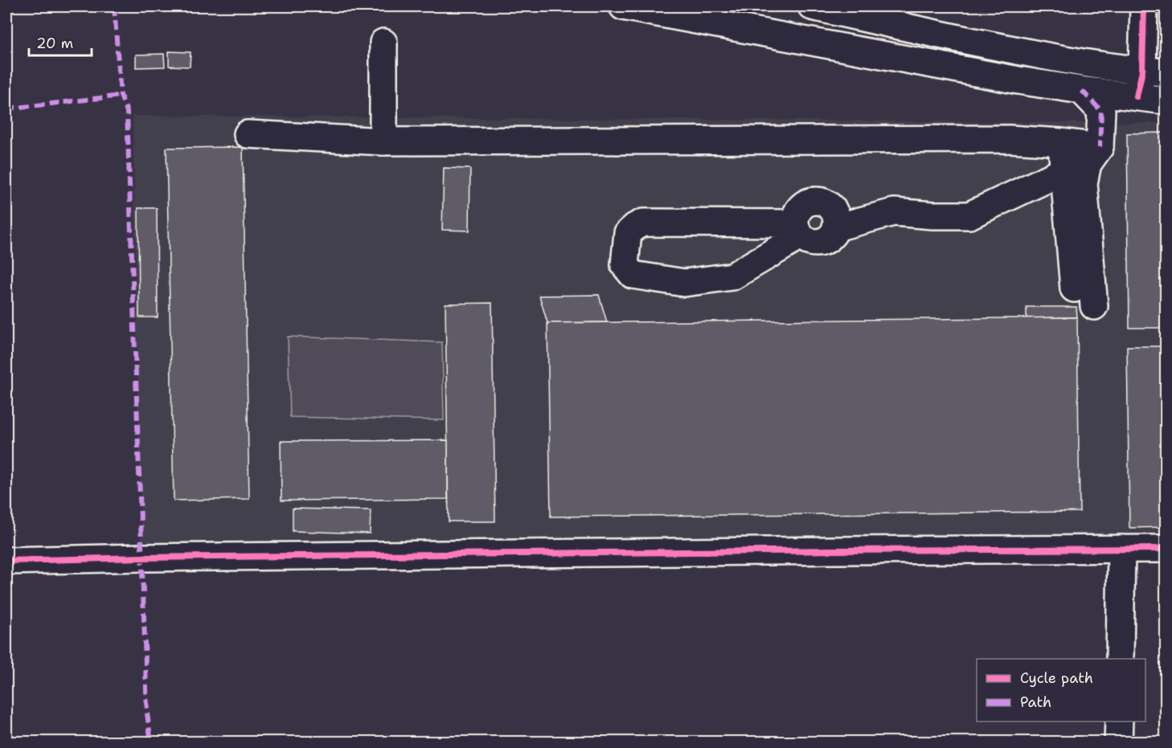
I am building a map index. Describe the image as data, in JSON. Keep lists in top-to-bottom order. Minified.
{"legend":["Cycle path","Path"],"scale_bar":"20 m"}
